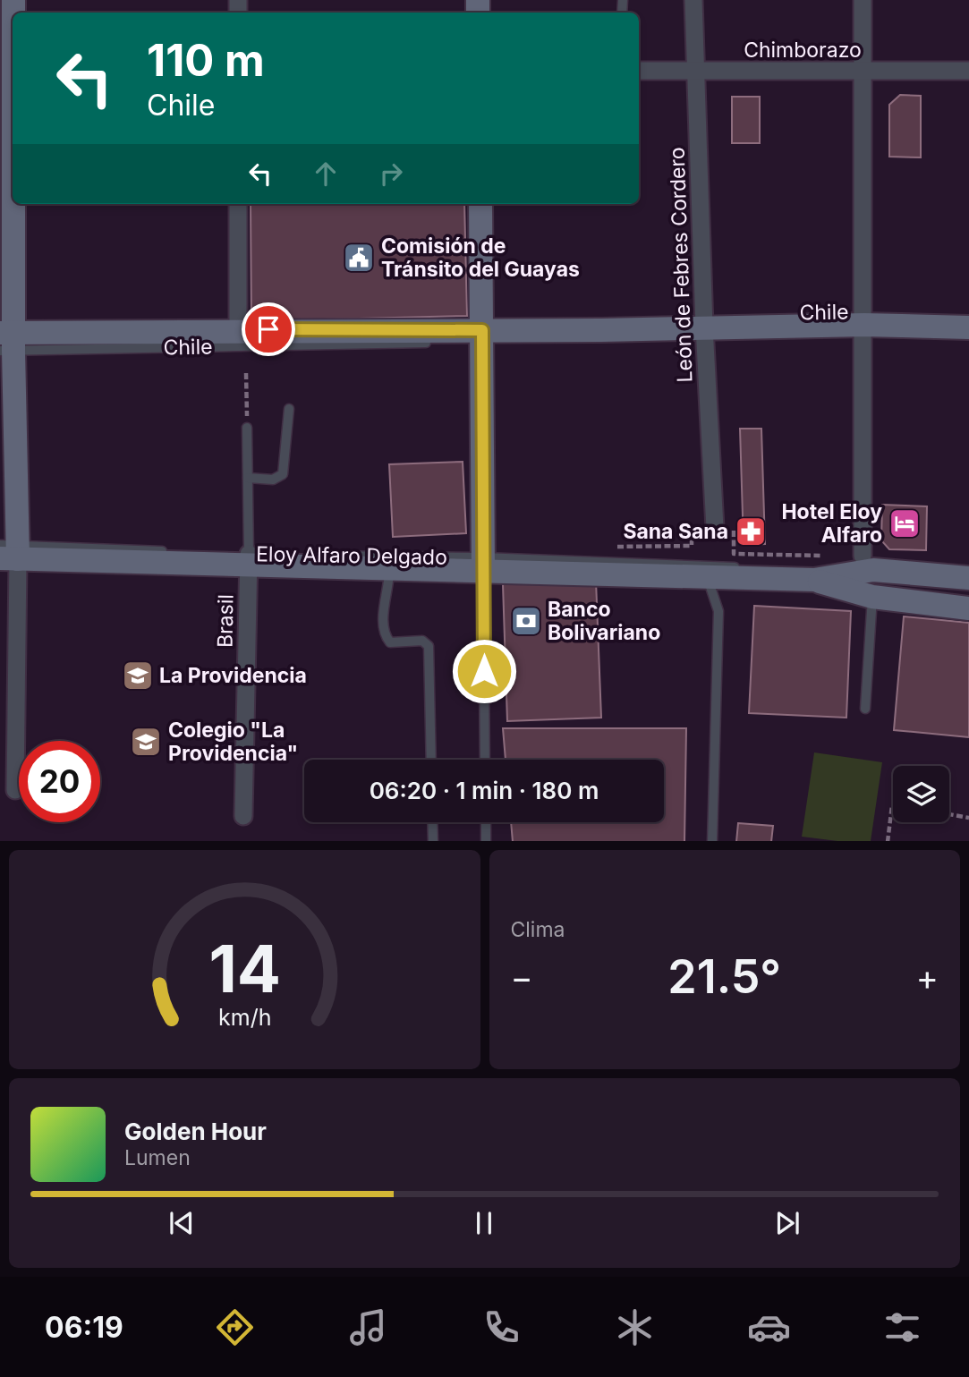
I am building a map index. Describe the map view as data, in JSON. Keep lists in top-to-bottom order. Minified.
{"streets":{"main road":["Chile","Eloy Alfaro Delgado"],"street":["Chimborazo","León de Febres Cordero","Brasil"]},"crossings":[["Chimborazo","León de Febres Cordero"],["León de Febres Cordero","Chile"],["Eloy Alfaro Delgado","Brasil"]],"places":{"public building":["Comisión de Tránsito del Guayas"],"hotel":["Hotel Eloy Alfaro"],"pharmacy":["Sana Sana"],"bank":["Banco Bolivariano"],"school or university":["La Providencia","Colegio \"La Providencia\""]},"page":{"turn":["110 m","Chile"],"limit":"20","trip":"06:20 · 1 min · 180 m","tile":"Clima","heat":["−","21.5°","+"],"song":["Golden Hour","Lumen"],"tabs":"06:19","gauge":["14","km/h"]}}
